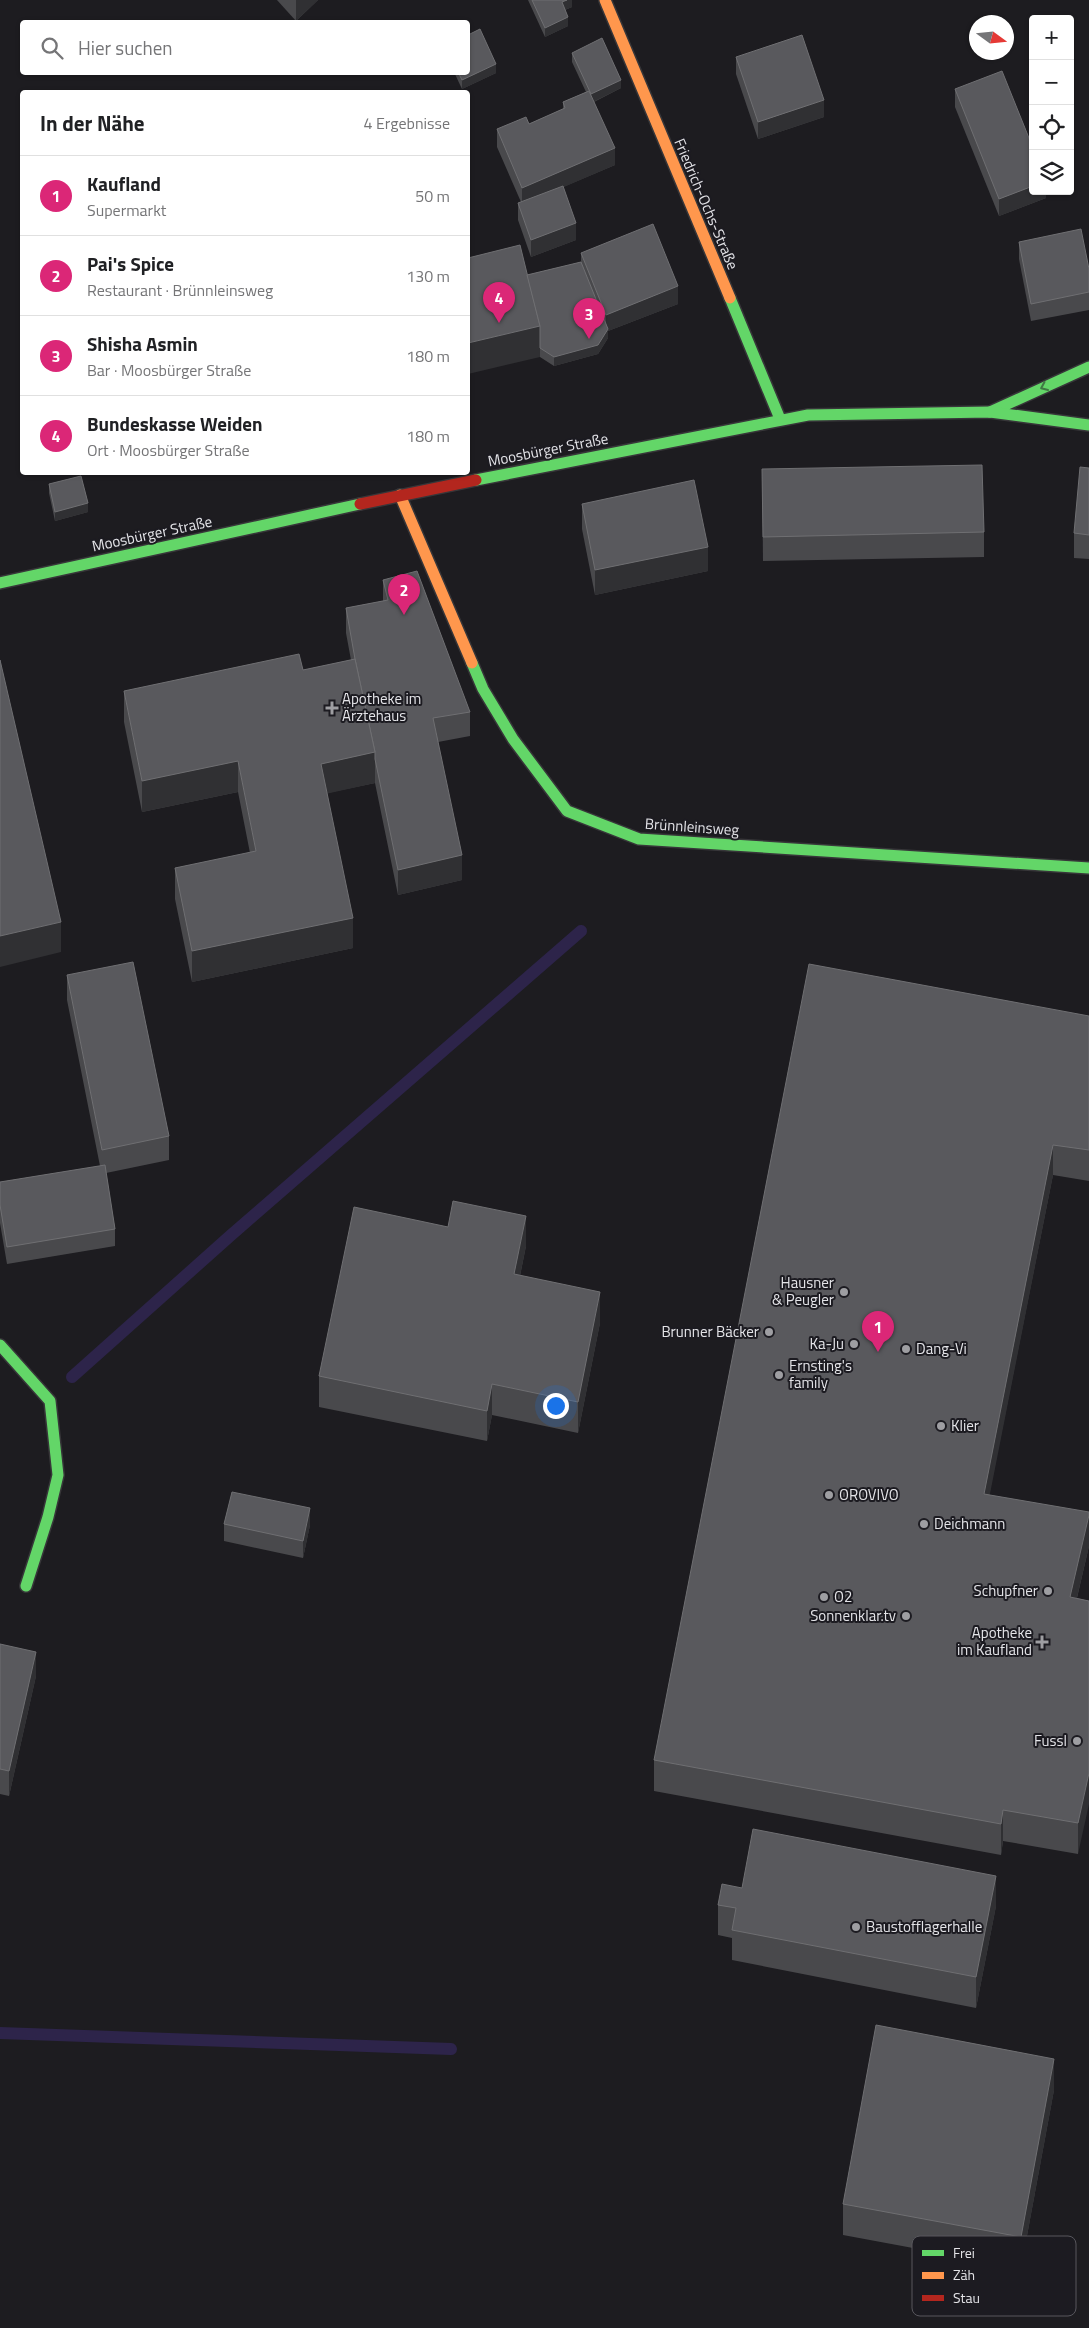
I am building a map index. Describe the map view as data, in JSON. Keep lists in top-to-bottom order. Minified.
{"streets":{"street":["Friedrich-Ochs-Straße","Moosbürger Straße","Brünnleinsweg"]},"crossings":[["Friedrich-Ochs-Straße","Moosbürger Straße"],["Moosbürger Straße","Brünnleinsweg"]],"places":{"health":["Apotheke im Ärztehaus","Apotheke im Kaufland"],"other":["Hausner & Peugler","Brunner Bäcker","Ka-Ju","Dang-Vi","Ernsting's family","Klier","OROVIVO","Deichmann","Schupfner","O2","Sonnenklar.tv","Fussl","Baustofflagerhalle"]},"legend":["Frei","Zäh","Stau"],"north":"right","page":{"map_buttons":["+","−"],"search":"Hier suchen","heading":["In der Nähe","4 Ergebnisse"],"list":[{"mark":"1","name":"Kaufland","note":"Supermarkt","value":"50 m"},{"mark":"2","name":"Pai's Spice","note":"Restaurant · Brünnleinsweg","value":"130 m"},{"mark":"3","name":"Shisha Asmin","note":"Bar · Moosbürger Straße","value":"180 m"},{"mark":"4","name":"Bundeskasse Weiden","note":"Ort · Moosbürger Straße","value":"180 m"}],"pins":["4","3","2","1"]}}
